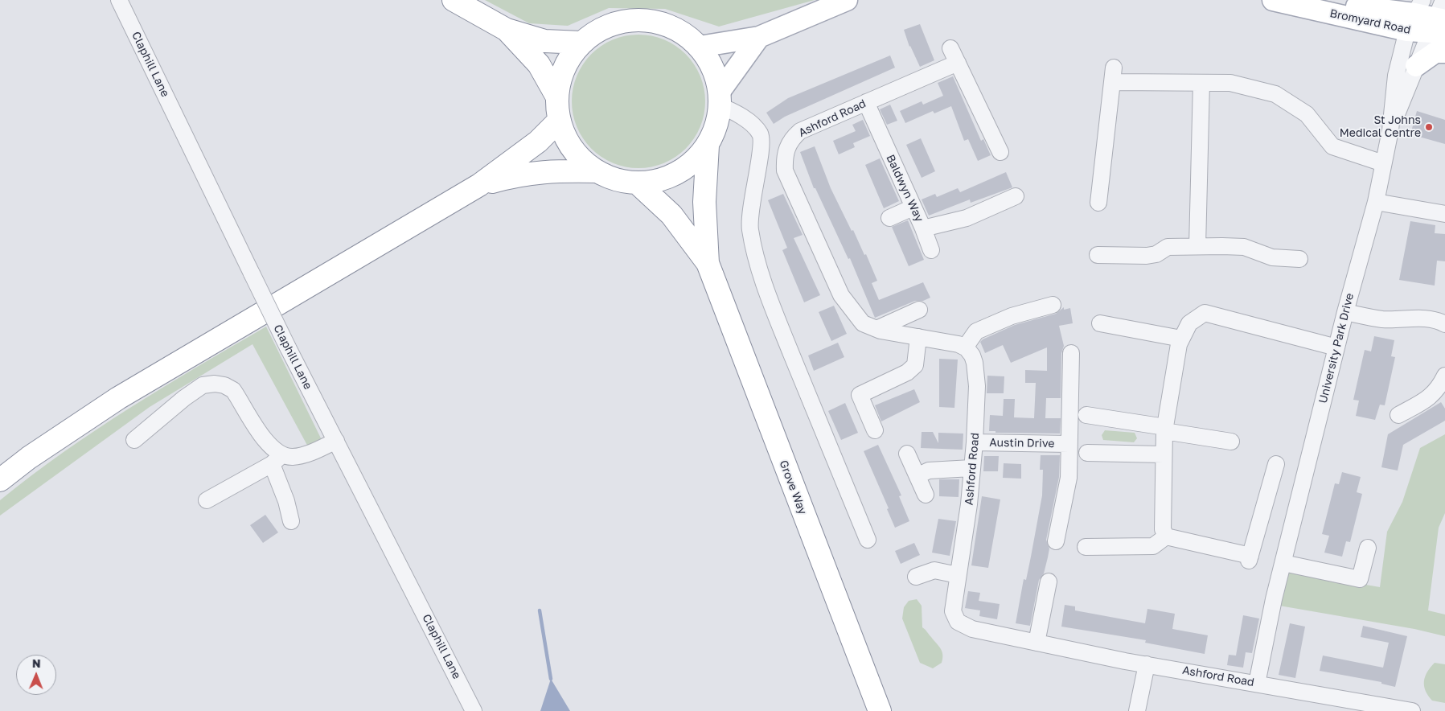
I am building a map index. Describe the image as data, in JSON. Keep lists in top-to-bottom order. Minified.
{"streets":{"highway":["Grove Way"],"main road":["Bromyard Road"],"street":["Claphill Lane","Ashford Road","Baldwyn Way","University Park Drive","Austin Drive"]},"crossings":[["Bromyard Road","University Park Drive"],["Ashford Road","Baldwyn Way"],["Ashford Road","University Park Drive"],["Ashford Road","Austin Drive"]],"places":["St Johns Medical Centre"],"north":"top"}
